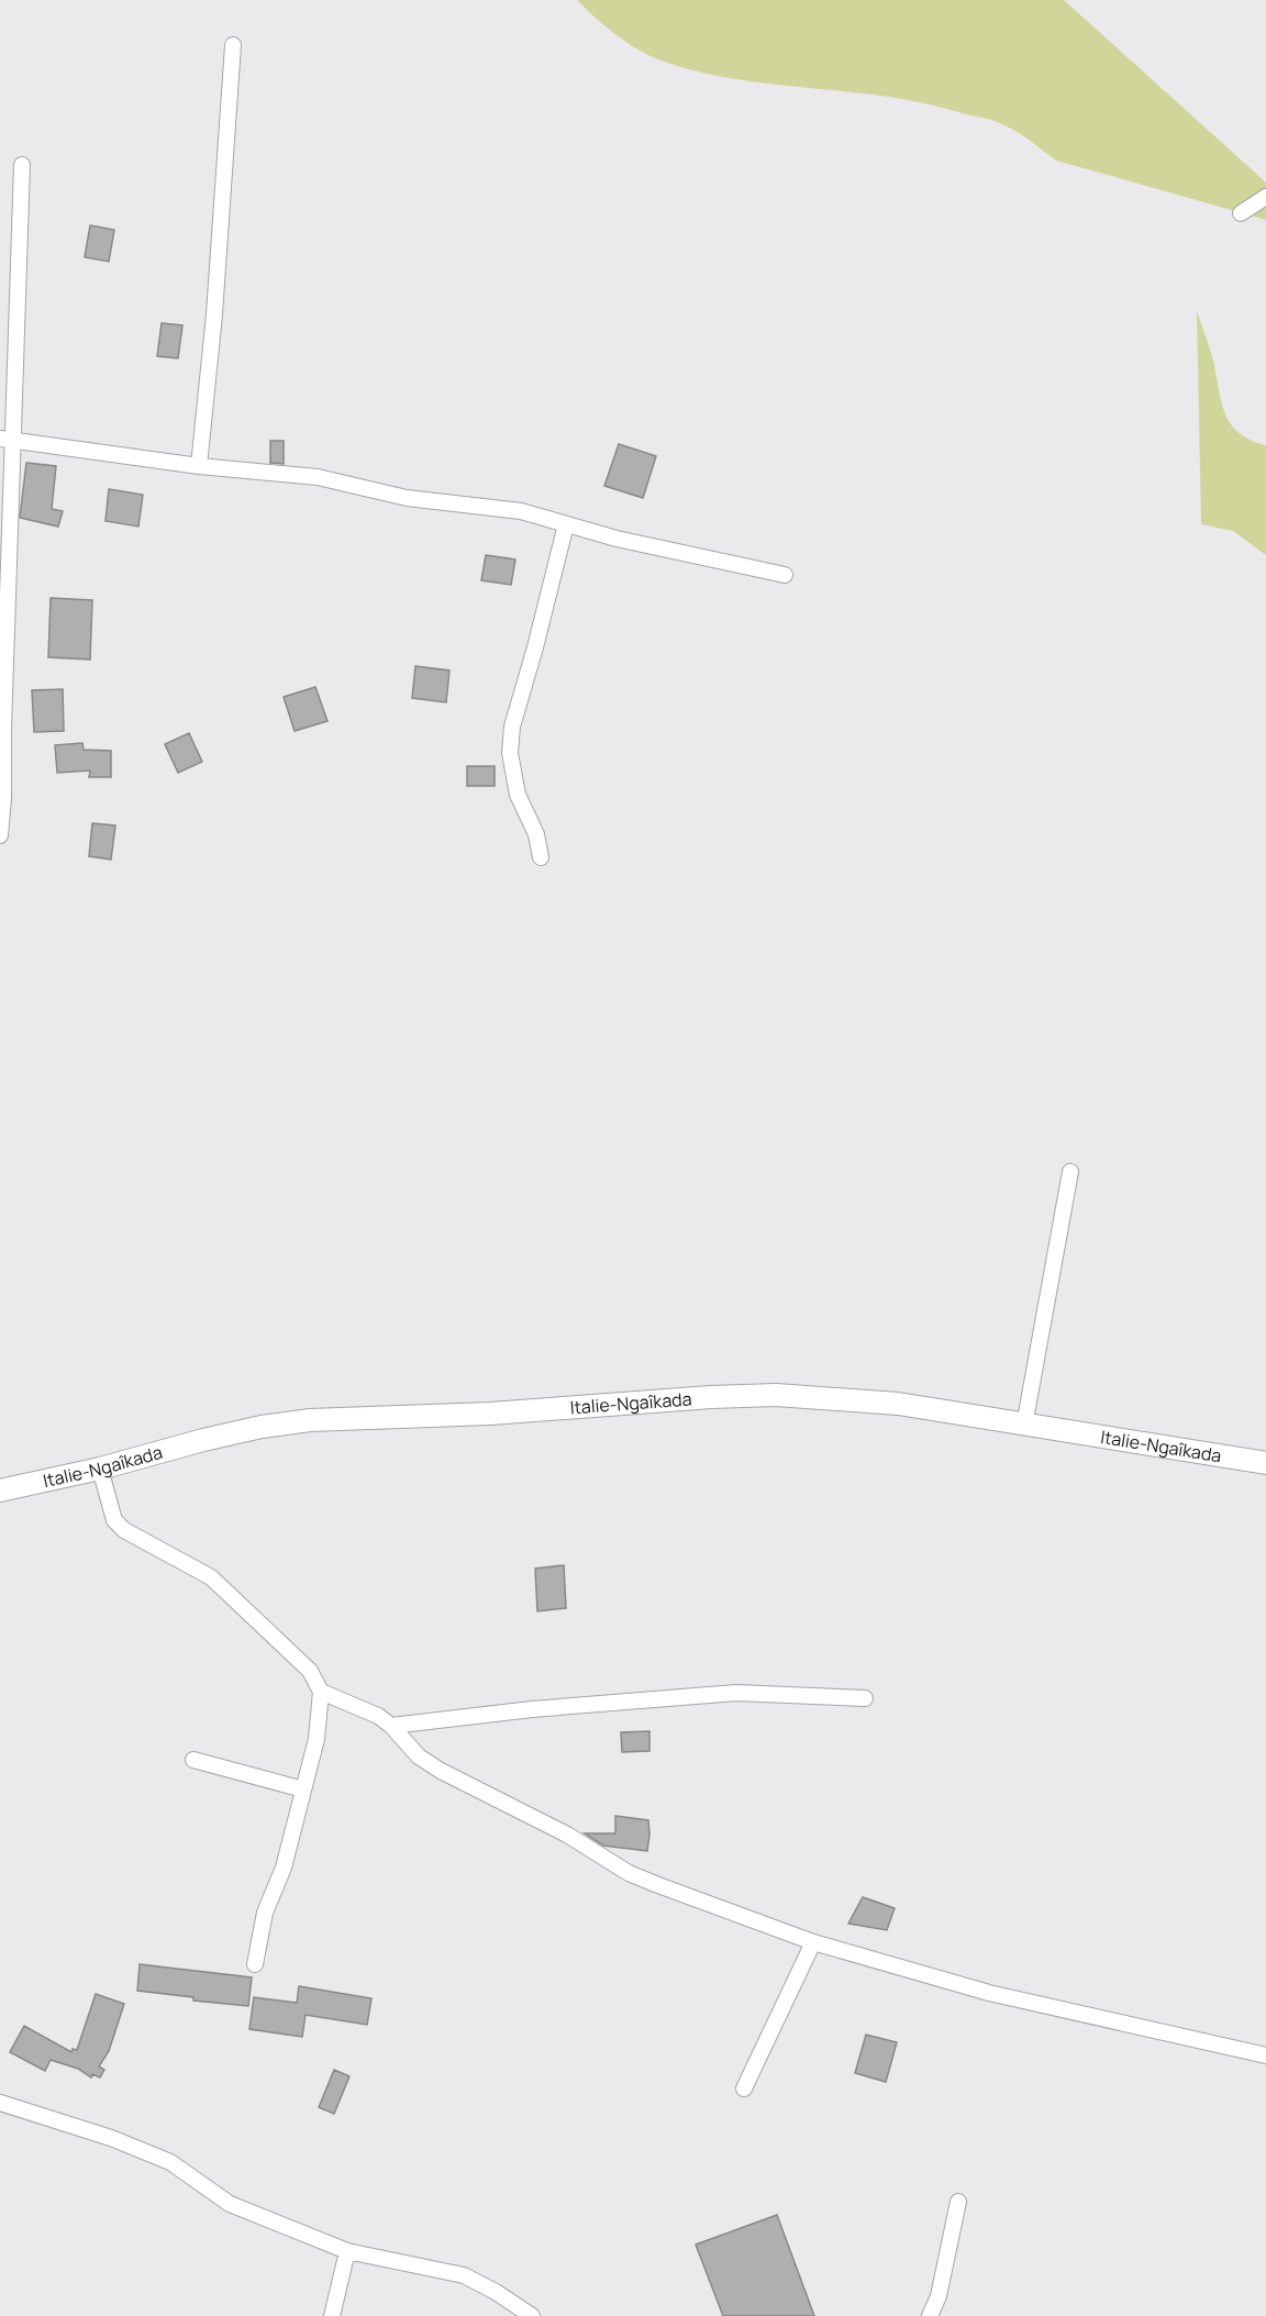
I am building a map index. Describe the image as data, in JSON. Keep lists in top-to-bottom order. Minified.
{"streets":{"street":["Italie-Ngaîkada"]}}
